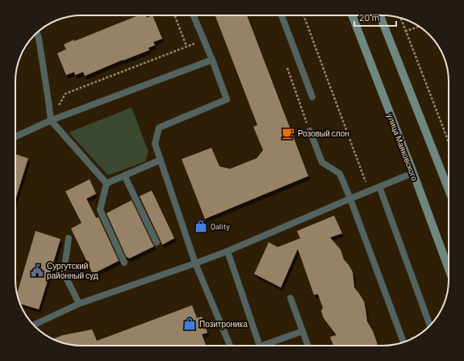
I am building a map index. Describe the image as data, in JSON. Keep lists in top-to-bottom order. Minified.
{"streets":{"main road":["улица Маяковского"]},"places":{"cafe":["Розовый слон"],"shop":["Qality","Позитроника"],"public building":["Сургутский районный суд"]},"scale_bar":"20 m"}
